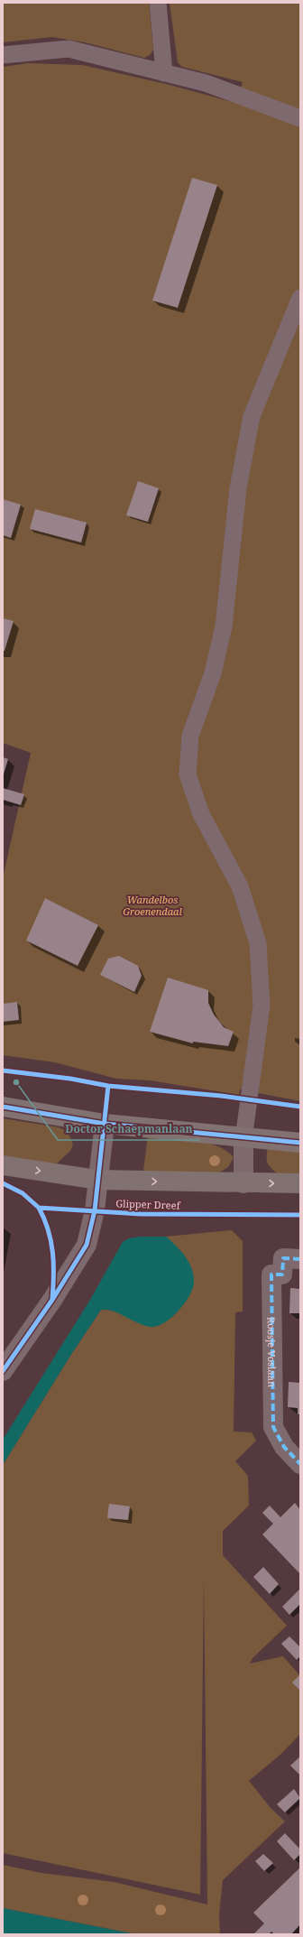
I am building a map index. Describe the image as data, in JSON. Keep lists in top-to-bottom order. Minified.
{"streets":{"street":["Roosje Voslaan"],"cycle path":["Glipper Dreef"]},"parks":["Wandelbos Groenendaal"],"places":["Doctor Schaepmanlaan"]}
